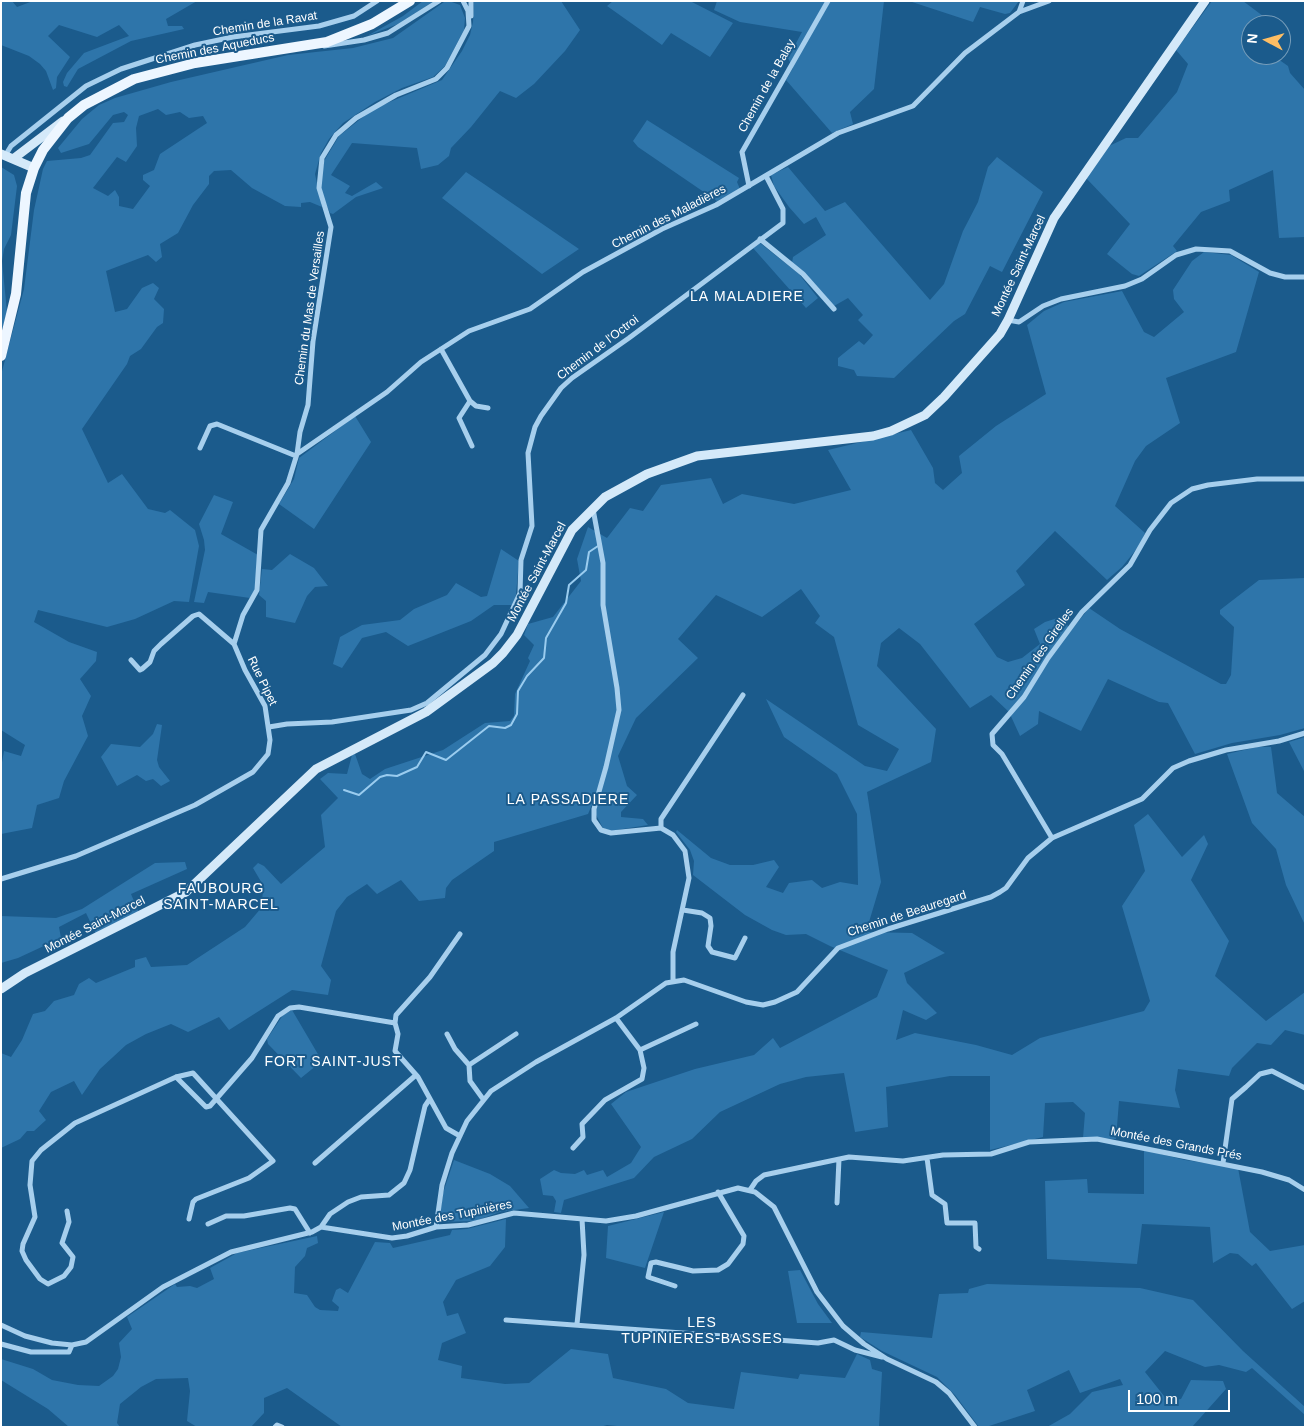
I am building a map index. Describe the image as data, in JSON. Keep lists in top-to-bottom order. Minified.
{"streets":{"main road":["Chemin des Aqueducs","Montée Saint-Marcel"],"street":["Chemin de la Ravat","Chemin de la Balay","Chemin des Maladières","Chemin du Mas de Versailles","Chemin de l'Octroi","Chemin des Girelles","Rue Pipet","Chemin de Beauregard","Montée des Grands Prés","Montée des Tupinières"]},"crossings":[["Chemin de la Balay","Chemin des Maladières"],["Chemin des Maladières","Chemin du Mas de Versailles"],["Chemin des Maladières","Chemin de l'Octroi"],["Montée Saint-Marcel","Chemin de l'Octroi"],["Chemin de l'Octroi","Rue Pipet"],["Chemin des Girelles","Chemin de Beauregard"],["Montée des Grands Prés","Montée des Tupinières"]],"districts":["LA MALADIERE","LA PASSADIERE","FAUBOURG SAINT-MARCEL","FORT SAINT-JUST","LES TUPINIERES-BASSES"],"scale_bar":"100 m","north":"left"}
